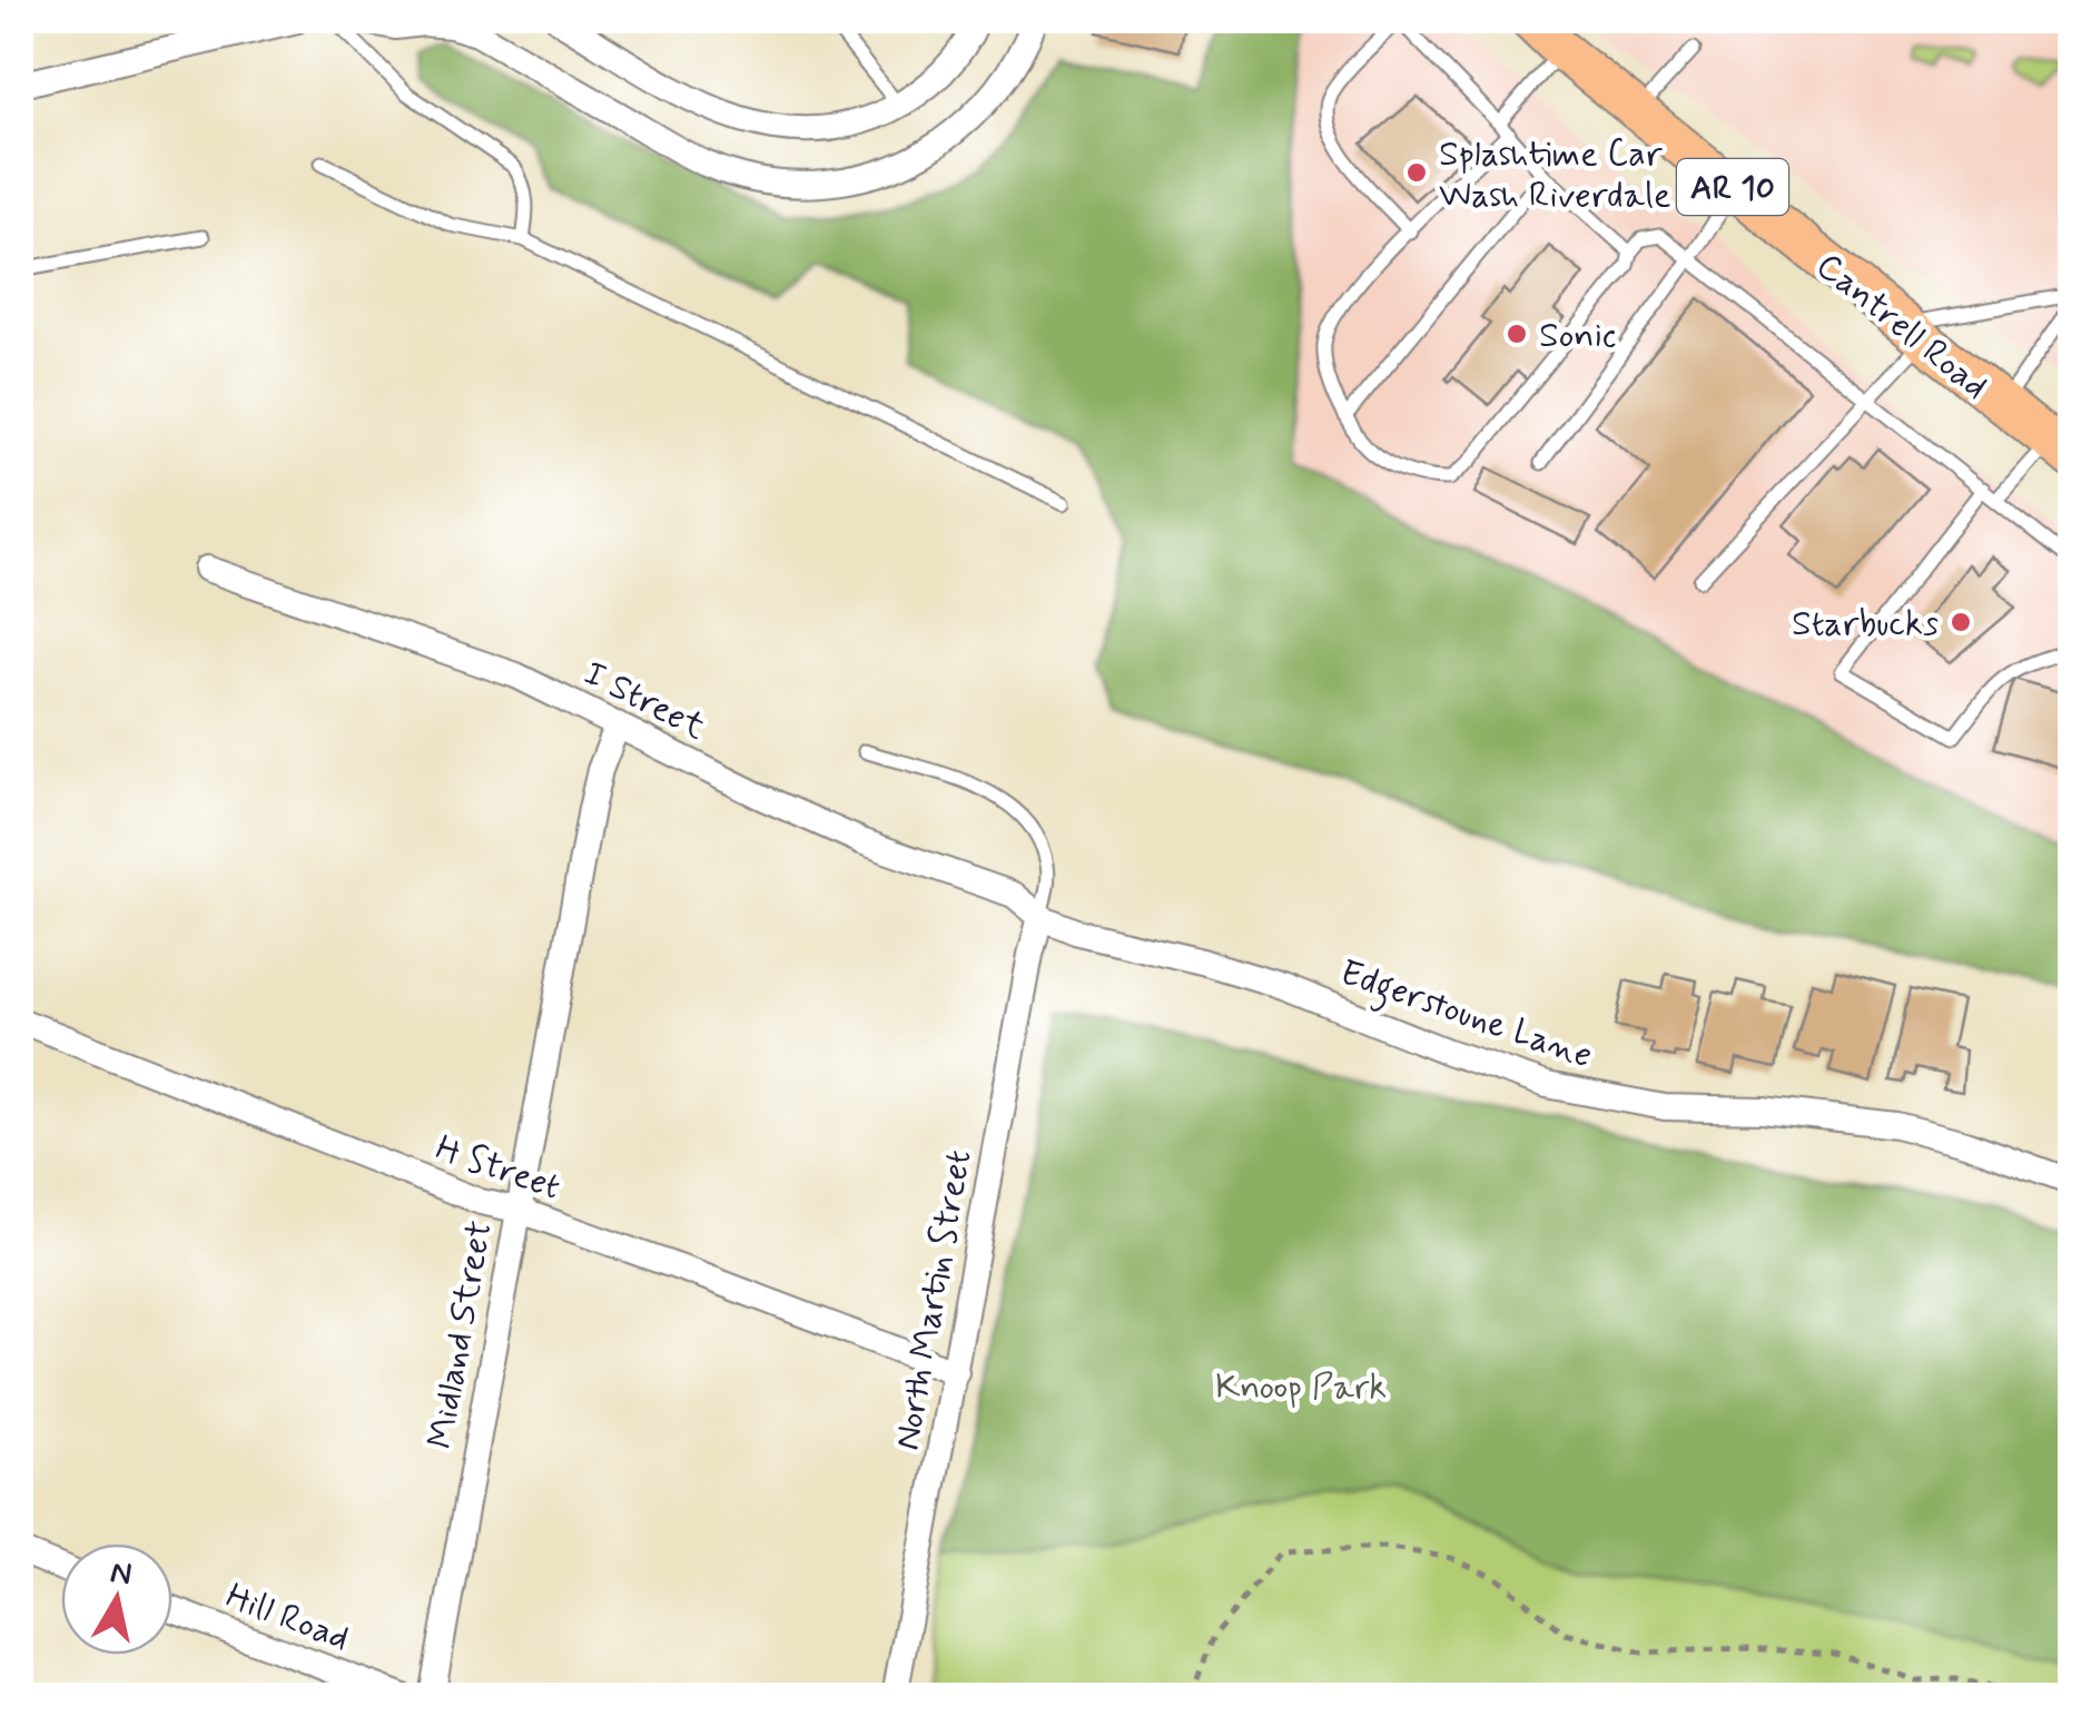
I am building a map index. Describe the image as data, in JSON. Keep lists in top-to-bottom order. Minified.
{"streets":{"main road":["AR 10","Cantrell Road"],"street":["I Street","Edgerstoune Lane","H Street","North Martin Street","Midland Street","Hill Road"]},"crossings":[["I Street","Edgerstoune Lane"],["I Street","North Martin Street"],["I Street","Midland Street"],["Edgerstoune Lane","North Martin Street"],["H Street","North Martin Street"],["H Street","Midland Street"]],"parks":["Knoop Park"],"places":["Splashtime Car Wash Riverdale","Sonic","Starbucks"],"north":"top"}
